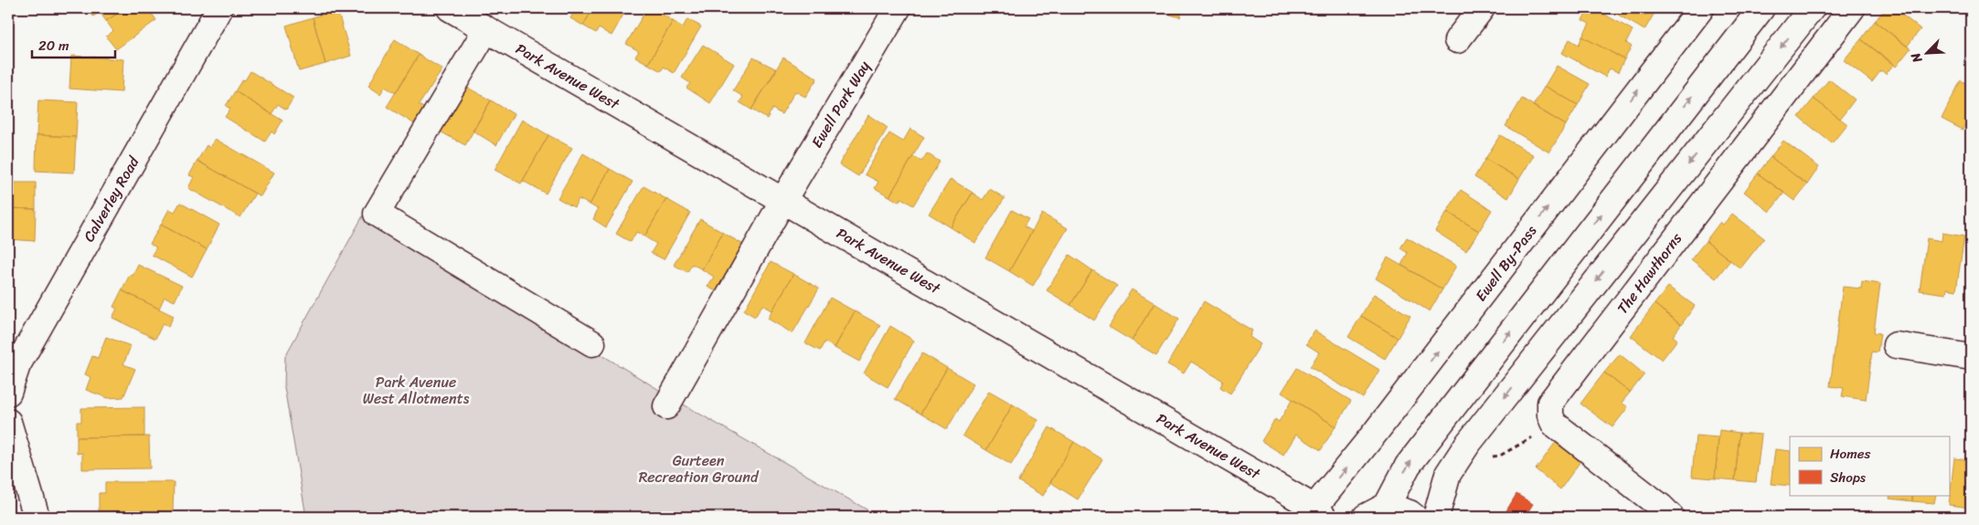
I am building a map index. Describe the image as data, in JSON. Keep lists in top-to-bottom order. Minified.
{"streets":{"main road":["Park Avenue West","Ewell Park Way","Calverley Road","Ewell By-Pass","The Hawthorns"]},"crossings":[["Park Avenue West","Ewell Park Way"],["Park Avenue West","Ewell By-Pass"]],"parks":["Park Avenue West Allotments","Gurteen Recreation Ground"],"legend":["Homes","Shops"],"scale_bar":"20 m","north":"bottom left"}
